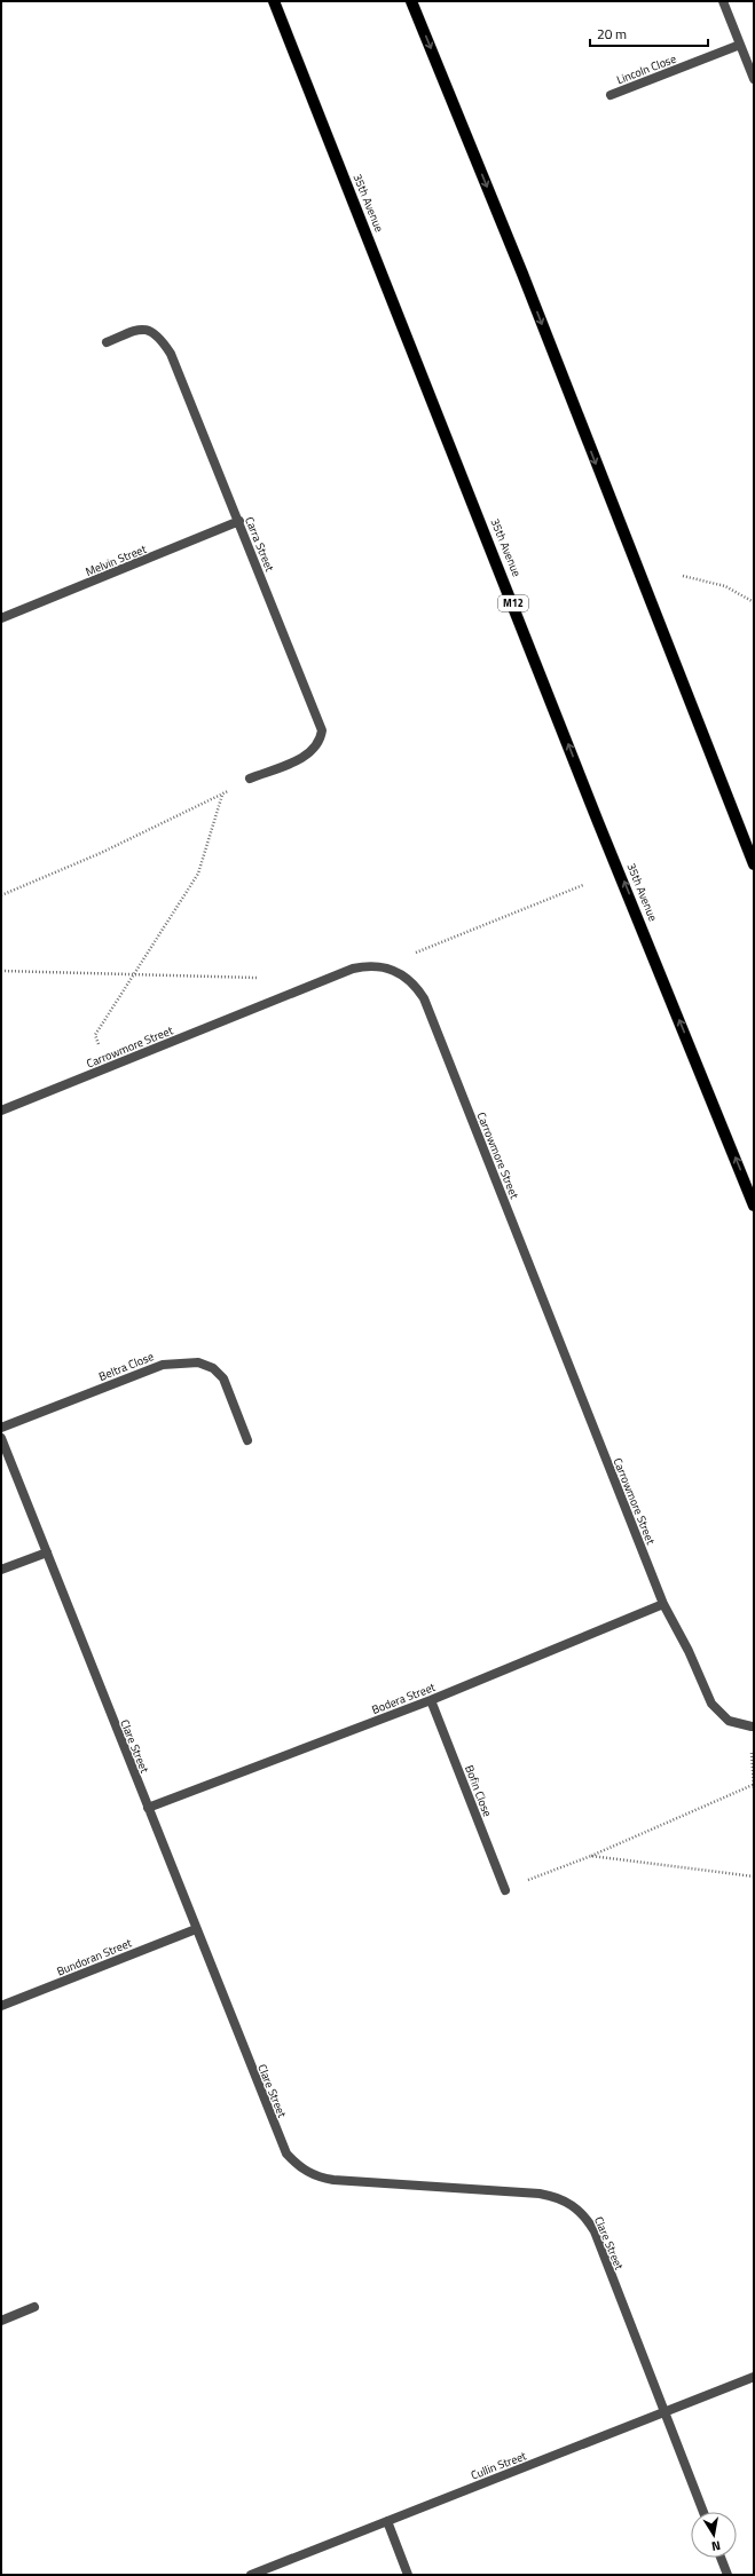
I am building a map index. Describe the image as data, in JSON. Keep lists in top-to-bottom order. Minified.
{"streets":{"main road":["35th Avenue","M12"],"street":["Lincoln Close","Carra Street","Melvin Street","Carrowmore Street","Beltra Close","Bodera Street","Clare Street","Bofin Close","Bundoran Street","Cullin Street"]},"crossings":[["Carra Street","Melvin Street"],["Carrowmore Street","Bodera Street"],["Bodera Street","Clare Street"],["Bodera Street","Bofin Close"],["Clare Street","Bundoran Street"],["Clare Street","Cullin Street"]],"one_way":["35th Avenue"],"scale_bar":"20 m","north":"bottom"}
